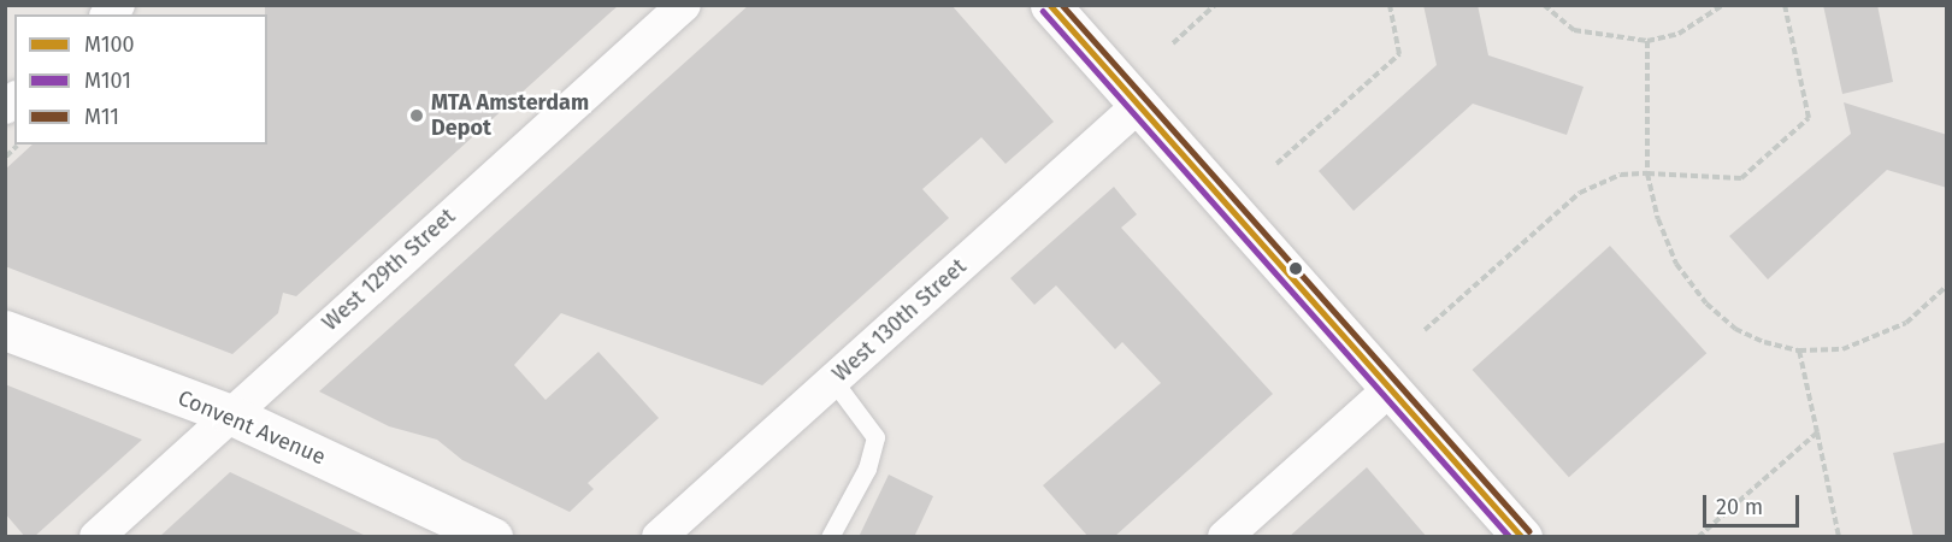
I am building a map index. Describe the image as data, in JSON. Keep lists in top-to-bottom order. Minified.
{"streets":{"main road":["Convent Avenue"],"street":["West 129th Street","West 130th Street"]},"crossings":[["West 129th Street","Convent Avenue"]],"places":["MTA Amsterdam Depot"],"lines":["transit line M100","transit line M11","transit line M101"],"legend":["M100","M101","M11"],"scale_bar":"20 m"}
